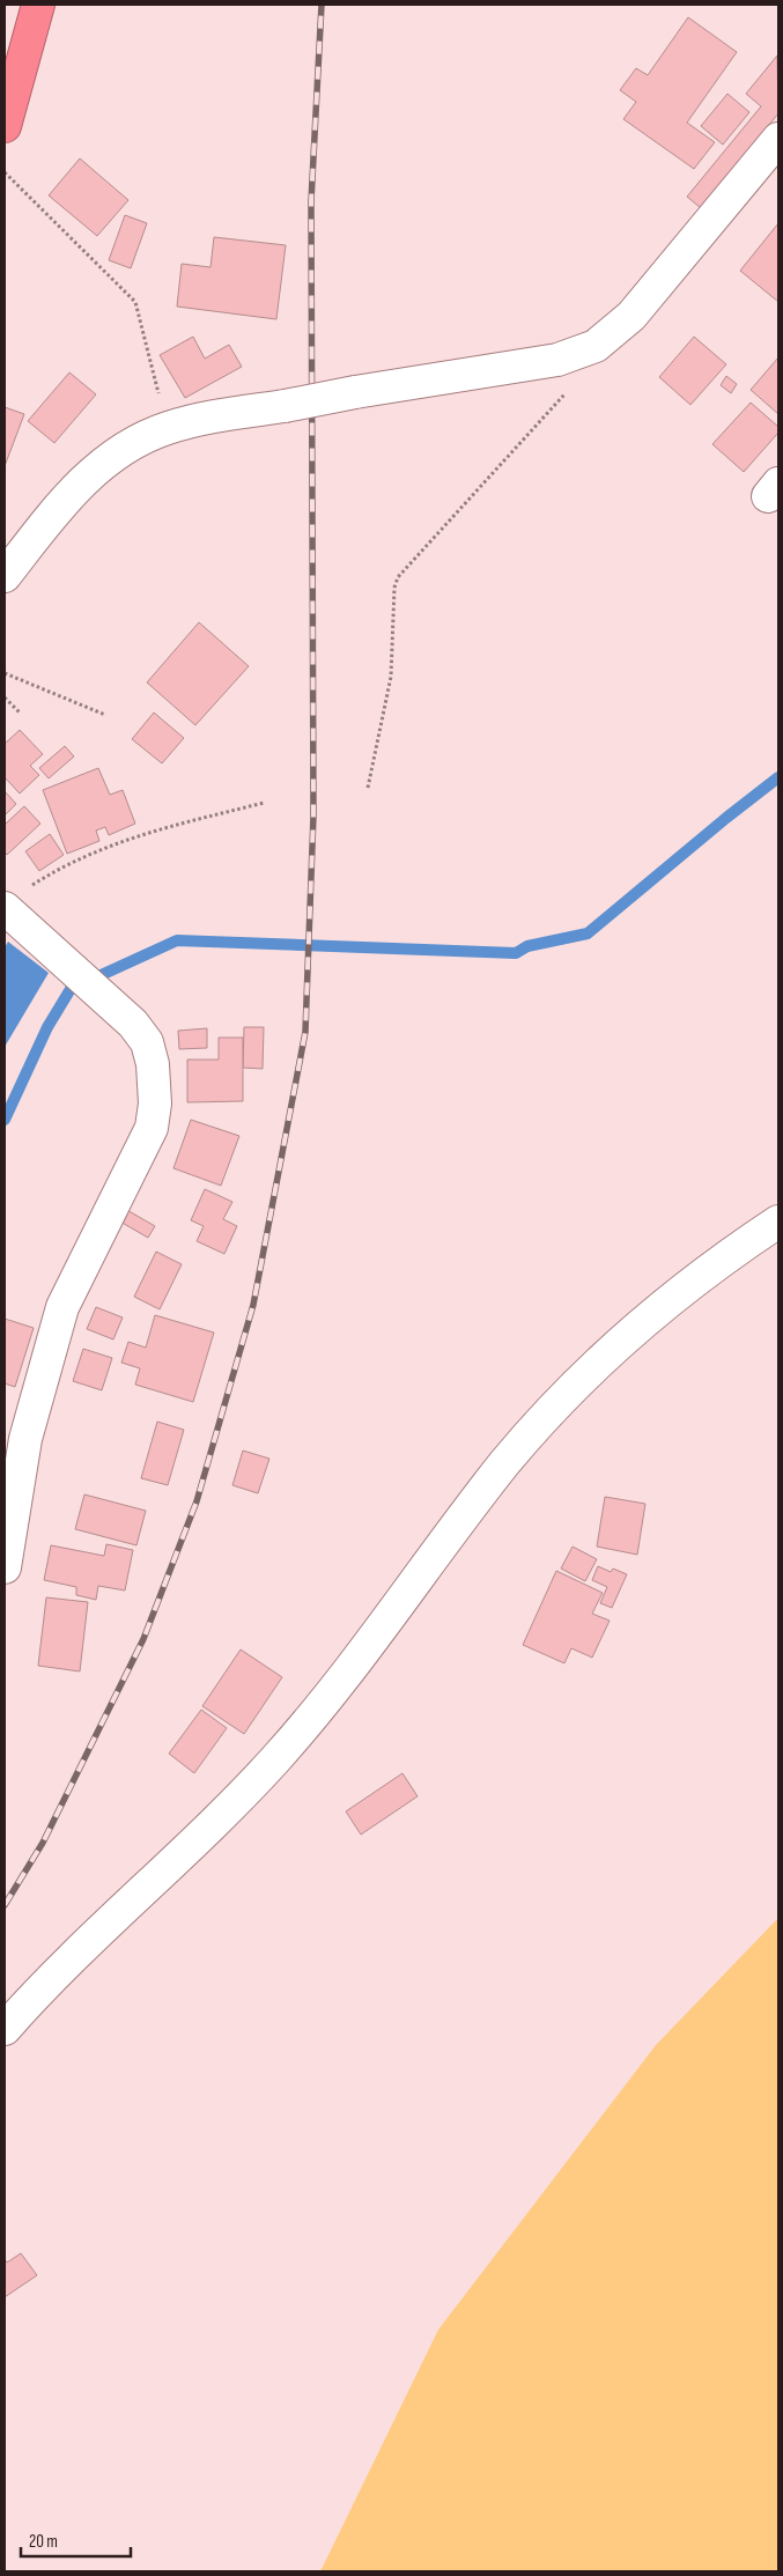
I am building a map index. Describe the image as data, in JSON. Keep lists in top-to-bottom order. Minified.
{"scale_bar":"20 m"}
